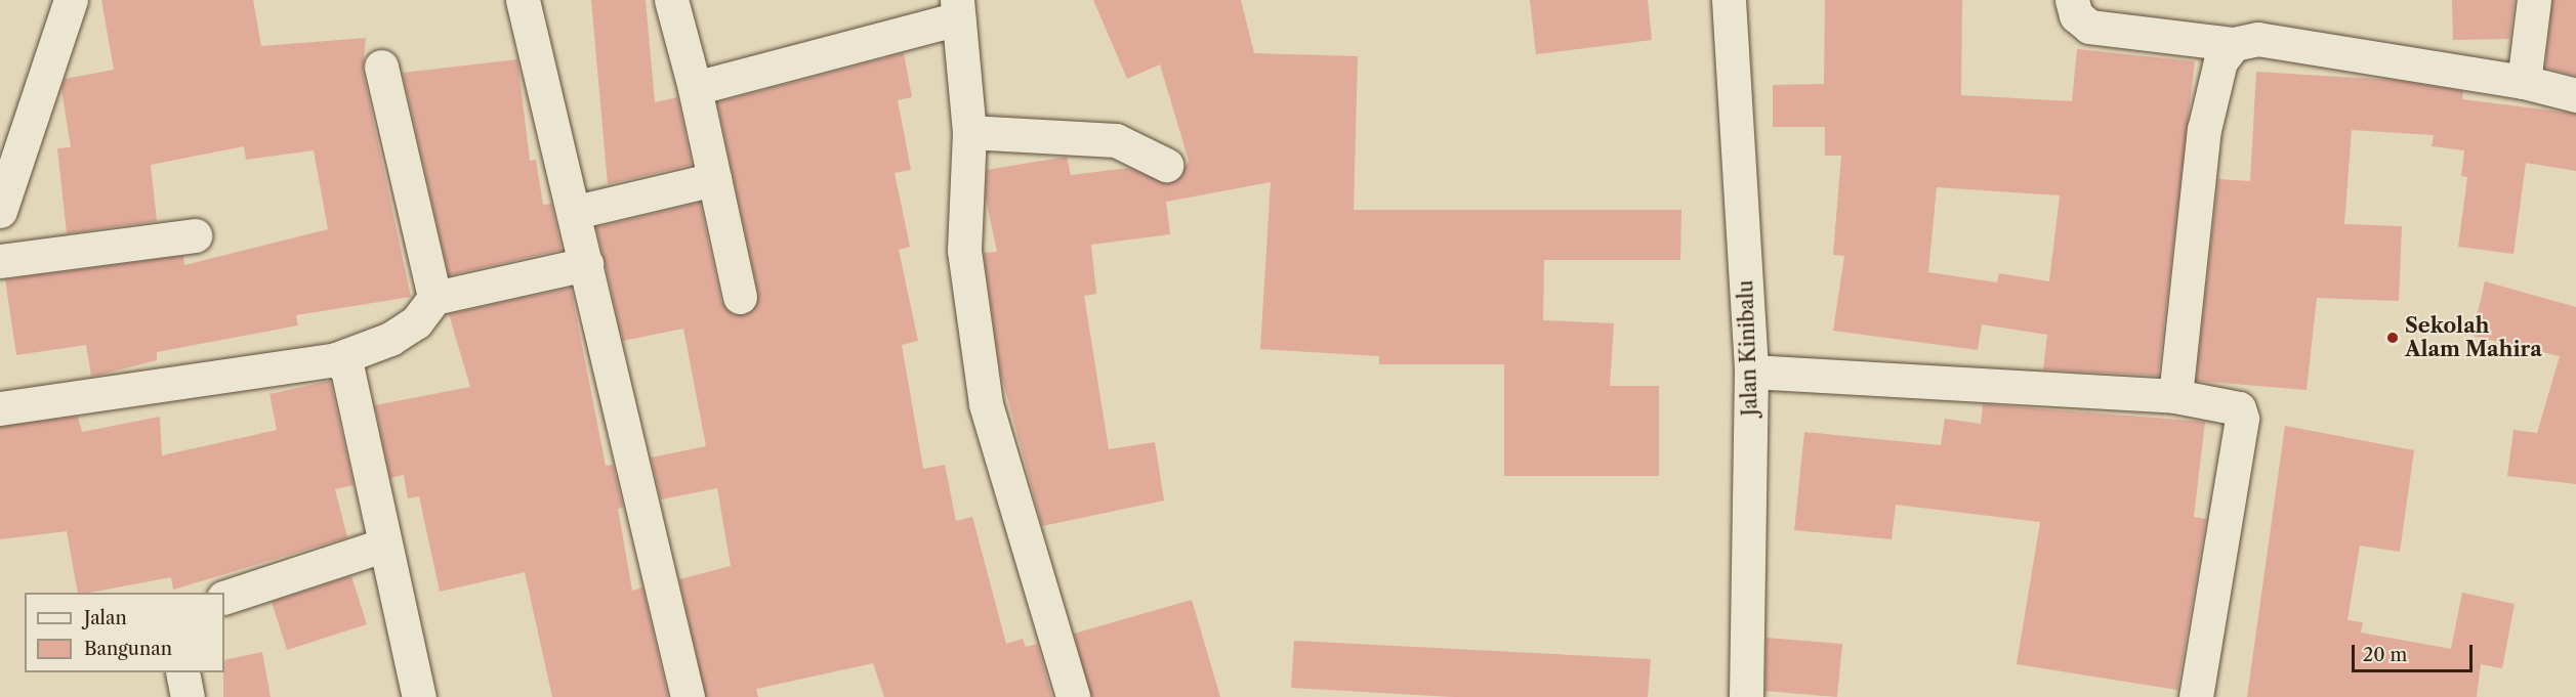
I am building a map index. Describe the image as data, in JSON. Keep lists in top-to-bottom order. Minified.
{"streets":{"street":["Jalan Kinibalu"]},"places":["Sekolah Alam Mahira"],"legend":["Jalan","Bangunan"],"scale_bar":"20 m"}
